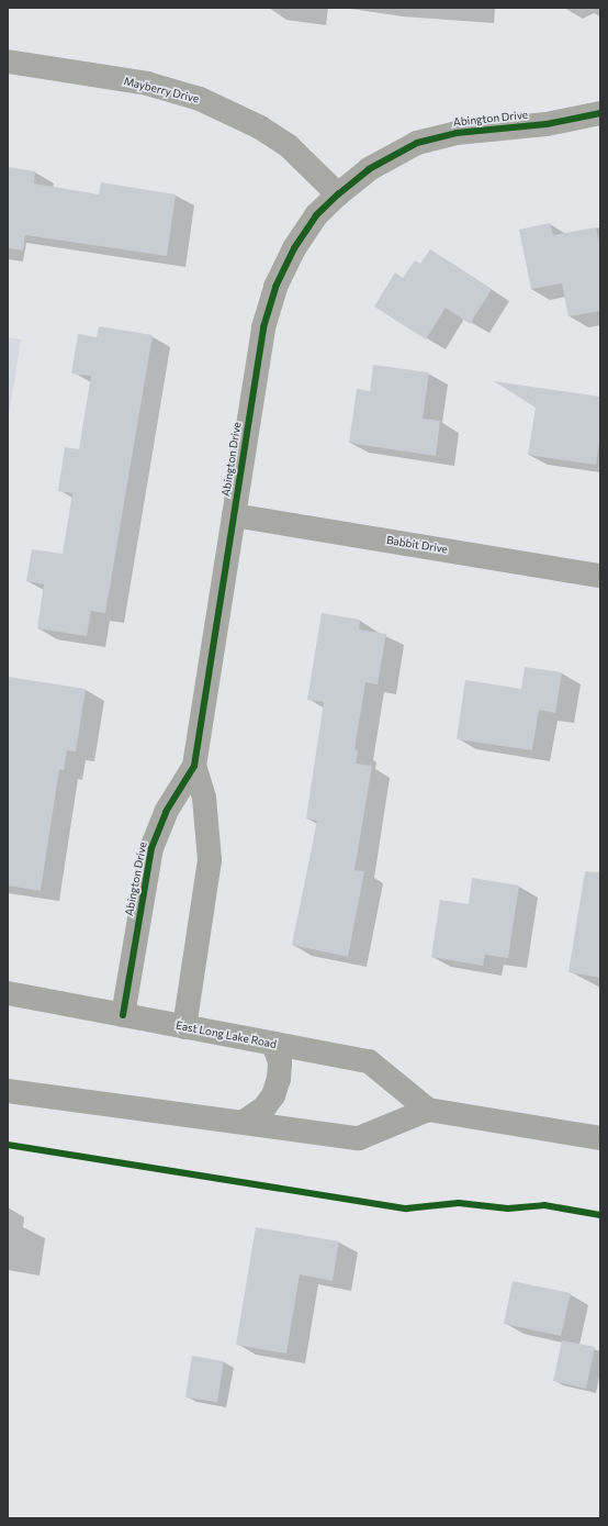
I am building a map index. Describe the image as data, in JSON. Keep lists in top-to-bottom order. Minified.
{"streets":{"main road":["East Long Lake Road"],"street":["Mayberry Drive","Abington Drive","Babbit Drive"]},"crossings":[["Mayberry Drive","Abington Drive"],["Abington Drive","Babbit Drive"],["Abington Drive","East Long Lake Road"]]}
